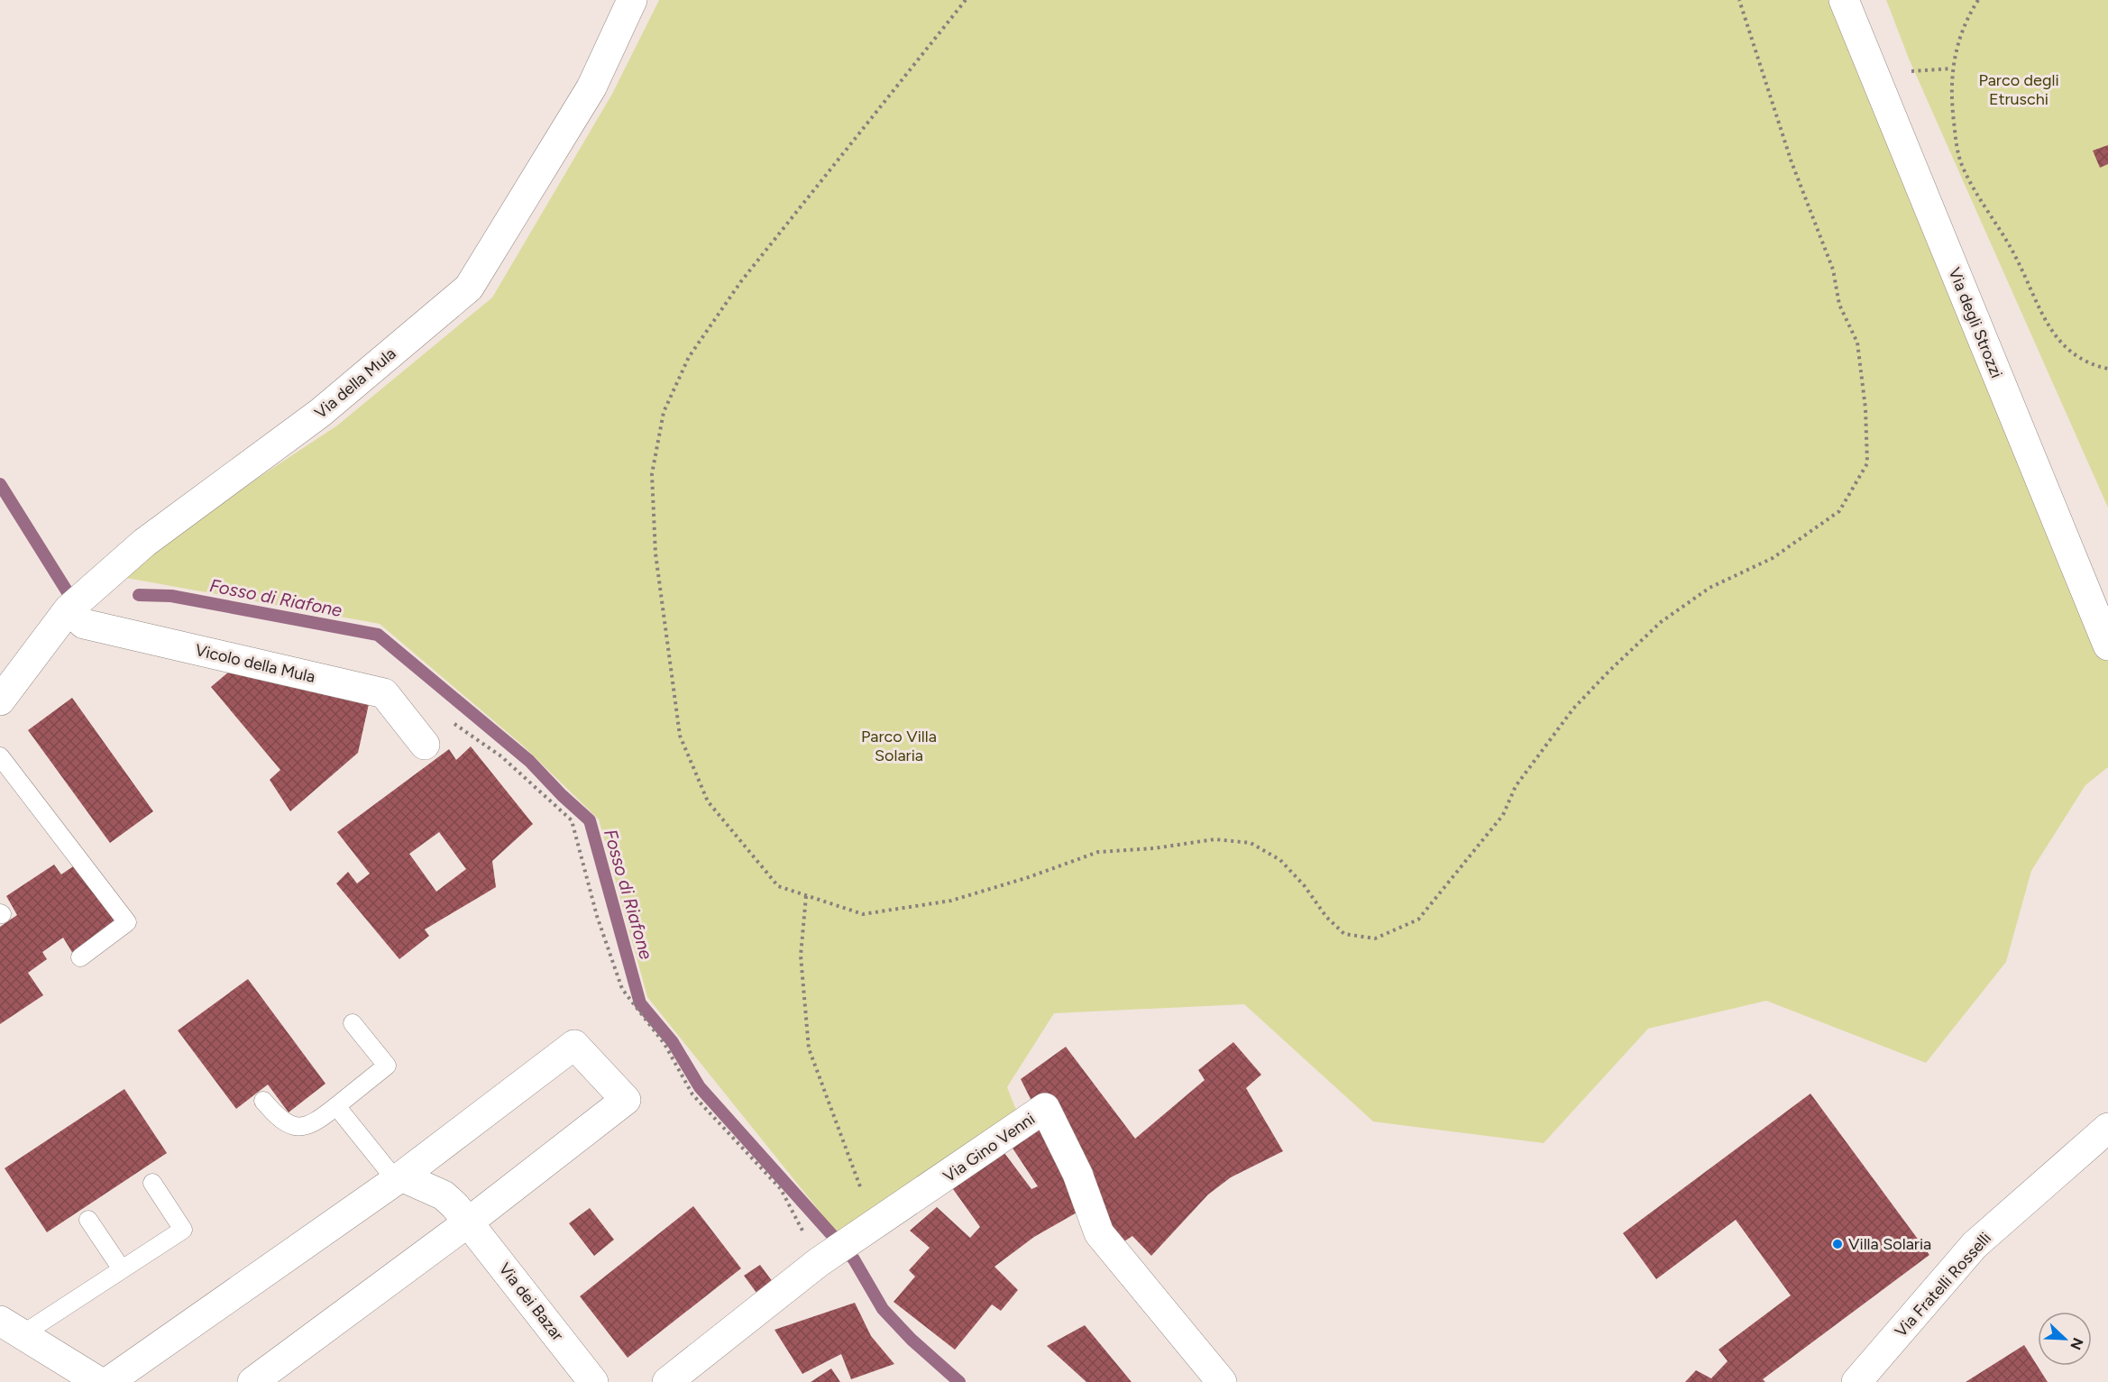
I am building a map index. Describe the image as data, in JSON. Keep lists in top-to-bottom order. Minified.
{"streets":{"street":["Via degli Strozzi","Via della Mula","Vicolo della Mula","Via Gino Venni","Via Fratelli Rosselli","Via dei Bazar"]},"crossings":[["Via della Mula","Vicolo della Mula"]],"water":["Fosso di Riafone"],"parks":["Parco degli Etruschi","Parco Villa Solaria"],"places":["Villa Solaria"],"north":"bottom right"}
